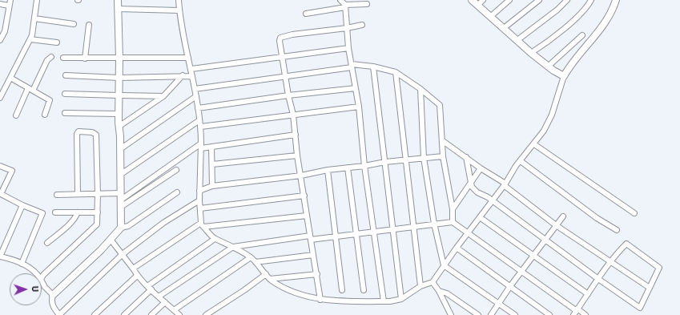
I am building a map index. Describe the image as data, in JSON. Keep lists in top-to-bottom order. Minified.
{"north":"right"}
